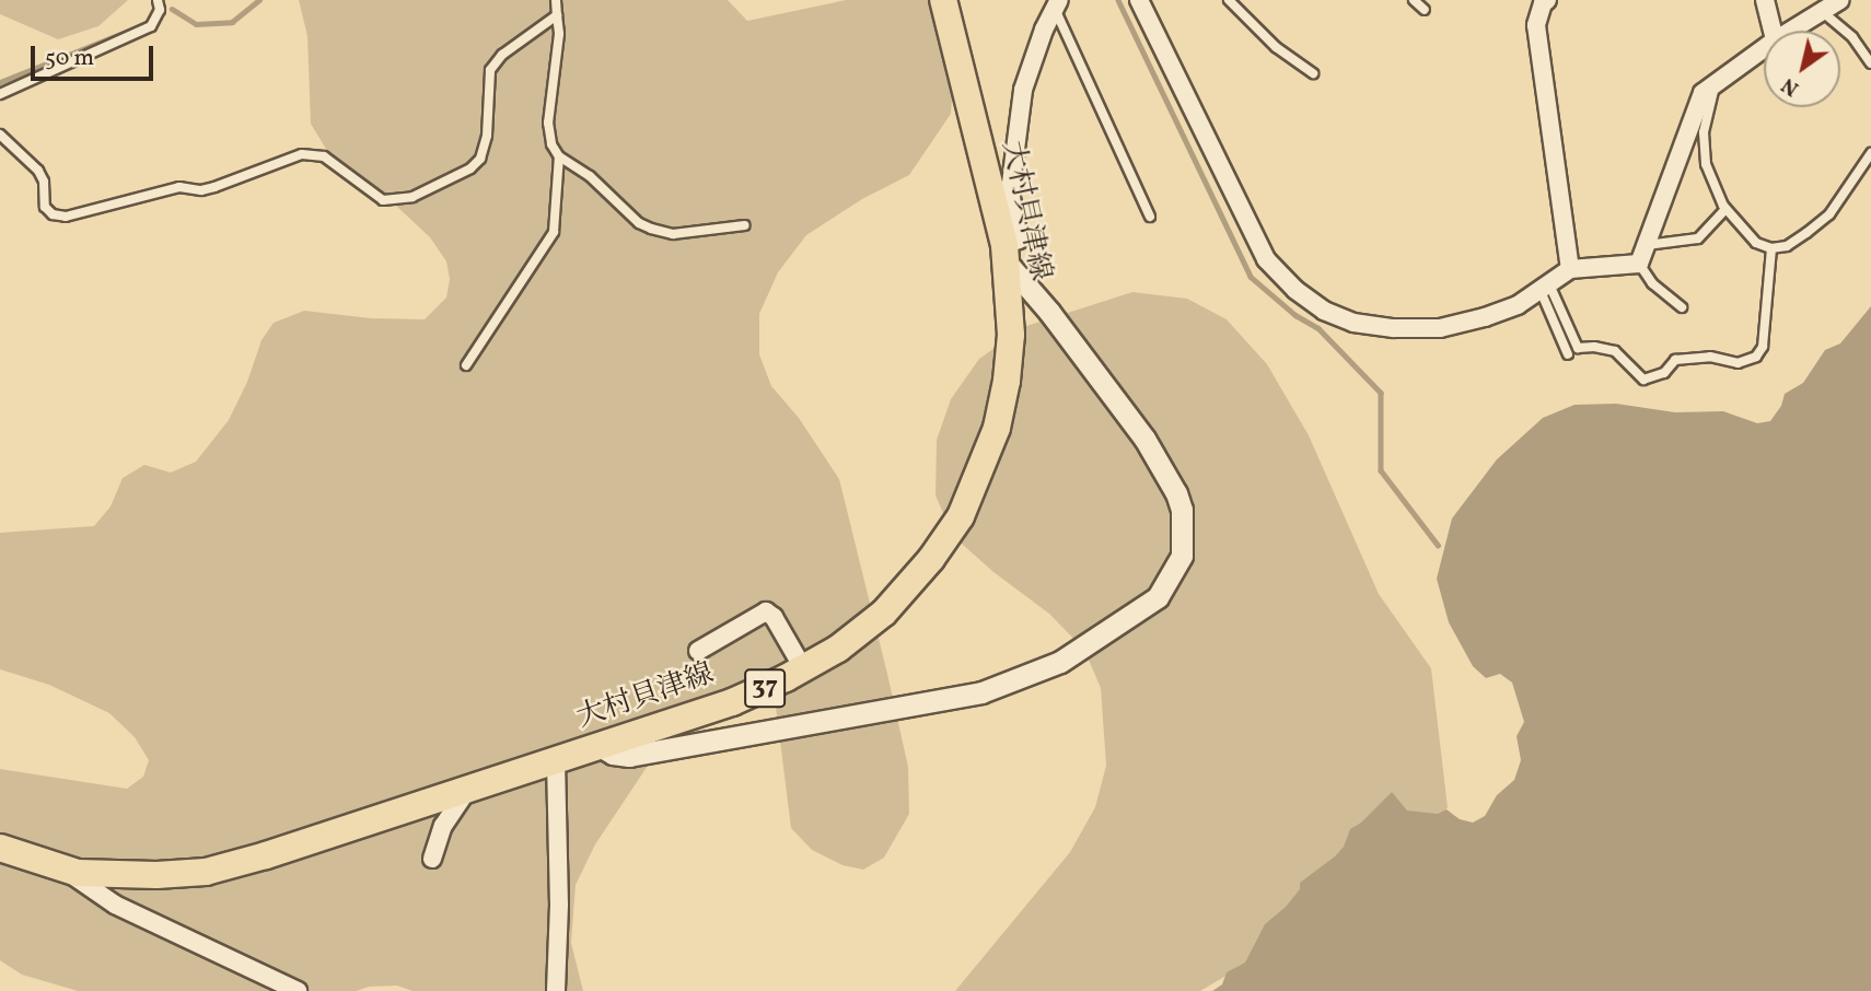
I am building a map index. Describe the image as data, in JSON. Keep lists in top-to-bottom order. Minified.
{"streets":{"main road":["大村貝津線","37"]},"scale_bar":"50 m","north":"bottom left"}
